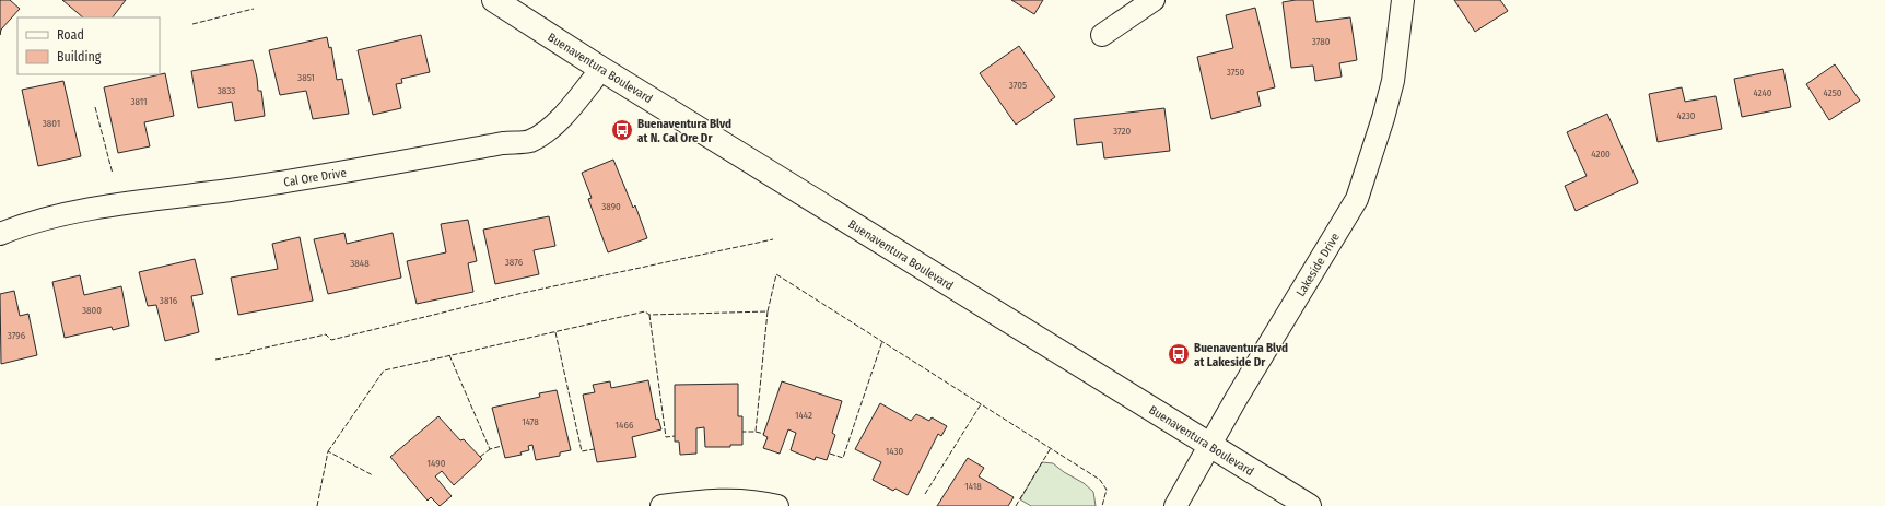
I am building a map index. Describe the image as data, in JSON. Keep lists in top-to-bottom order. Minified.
{"streets":{"main road":["Buenaventura Boulevard"],"street":["Cal Ore Drive","Lakeside Drive"]},"crossings":[["Buenaventura Boulevard","Cal Ore Drive"],["Buenaventura Boulevard","Lakeside Drive"]],"places":{"bus stop":["Buenaventura Blvd at N. Cal Ore Dr","Buenaventura Blvd at Lakeside Dr"]},"house_numbers":["3780","3750","3851","3705","3833","4240","4250","3811","4230","3801","3720","4200","3890","3876","3848","3816","3800","3796","1442","1478","1466","1430","1490","1418"],"legend":["Road","Building"]}
